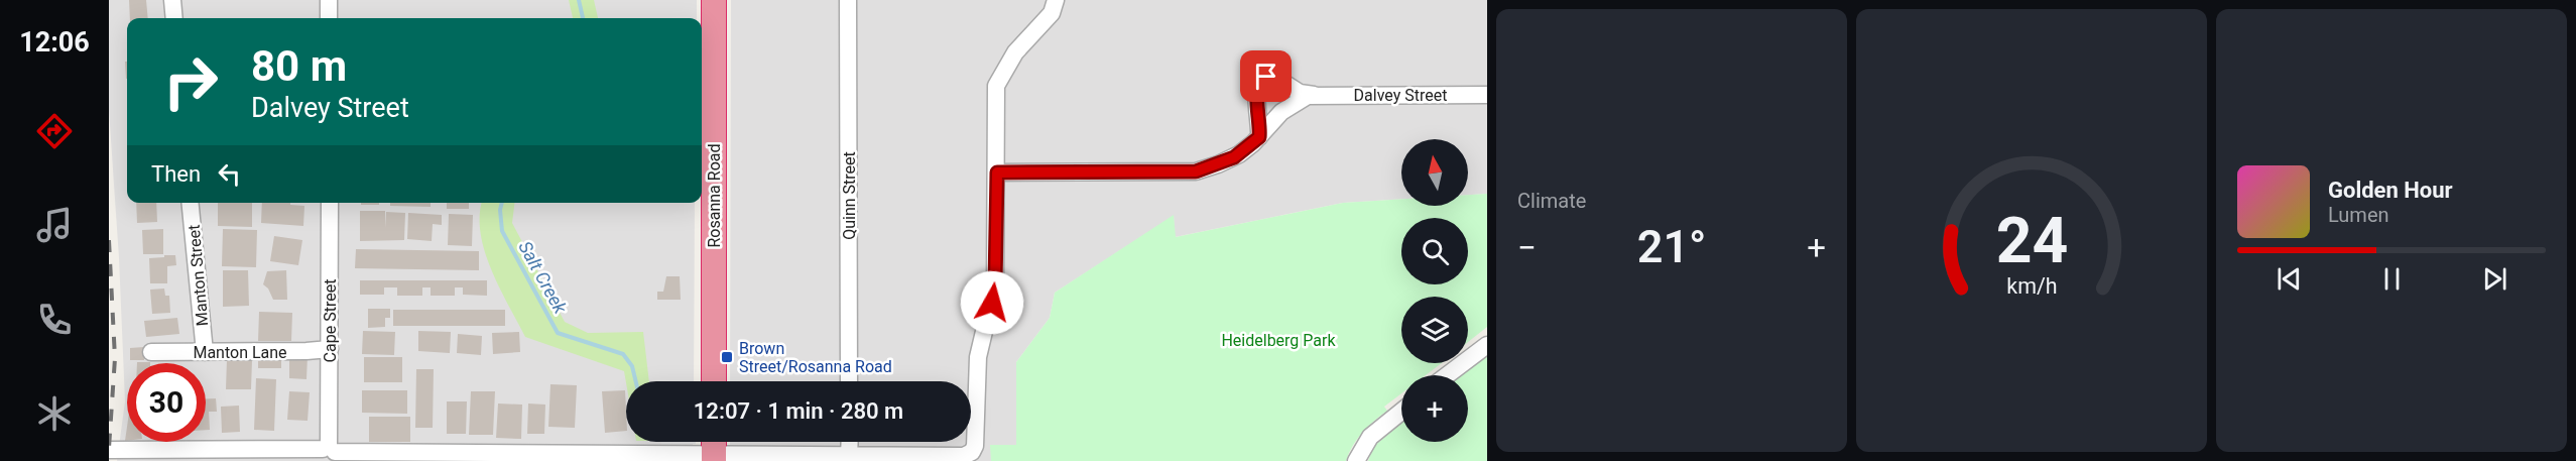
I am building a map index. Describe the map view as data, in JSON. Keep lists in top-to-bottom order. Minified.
{"streets":{"highway":["Rosanna Road"],"street":["Dalvey Street","Quinn Street","Manton Street","Cape Street","Manton Lane"]},"crossings":[["Manton Street","Manton Lane"],["Cape Street","Manton Lane"]],"water":["Salt Creek"],"parks":["Heidelberg Park"],"places":{"transit":["Brown Street/Rosanna Road"]},"north":"top","page":{"tabs":"12:06","tile":"Climate","turn":["80 m","Dalvey Street"],"map_buttons":"+","then":"Then","song":["Golden Hour","Lumen"],"heat":["−","21°","+"],"limit":"30","trip":"12:07 · 1 min · 280 m","gauge":["24","km/h"]}}
